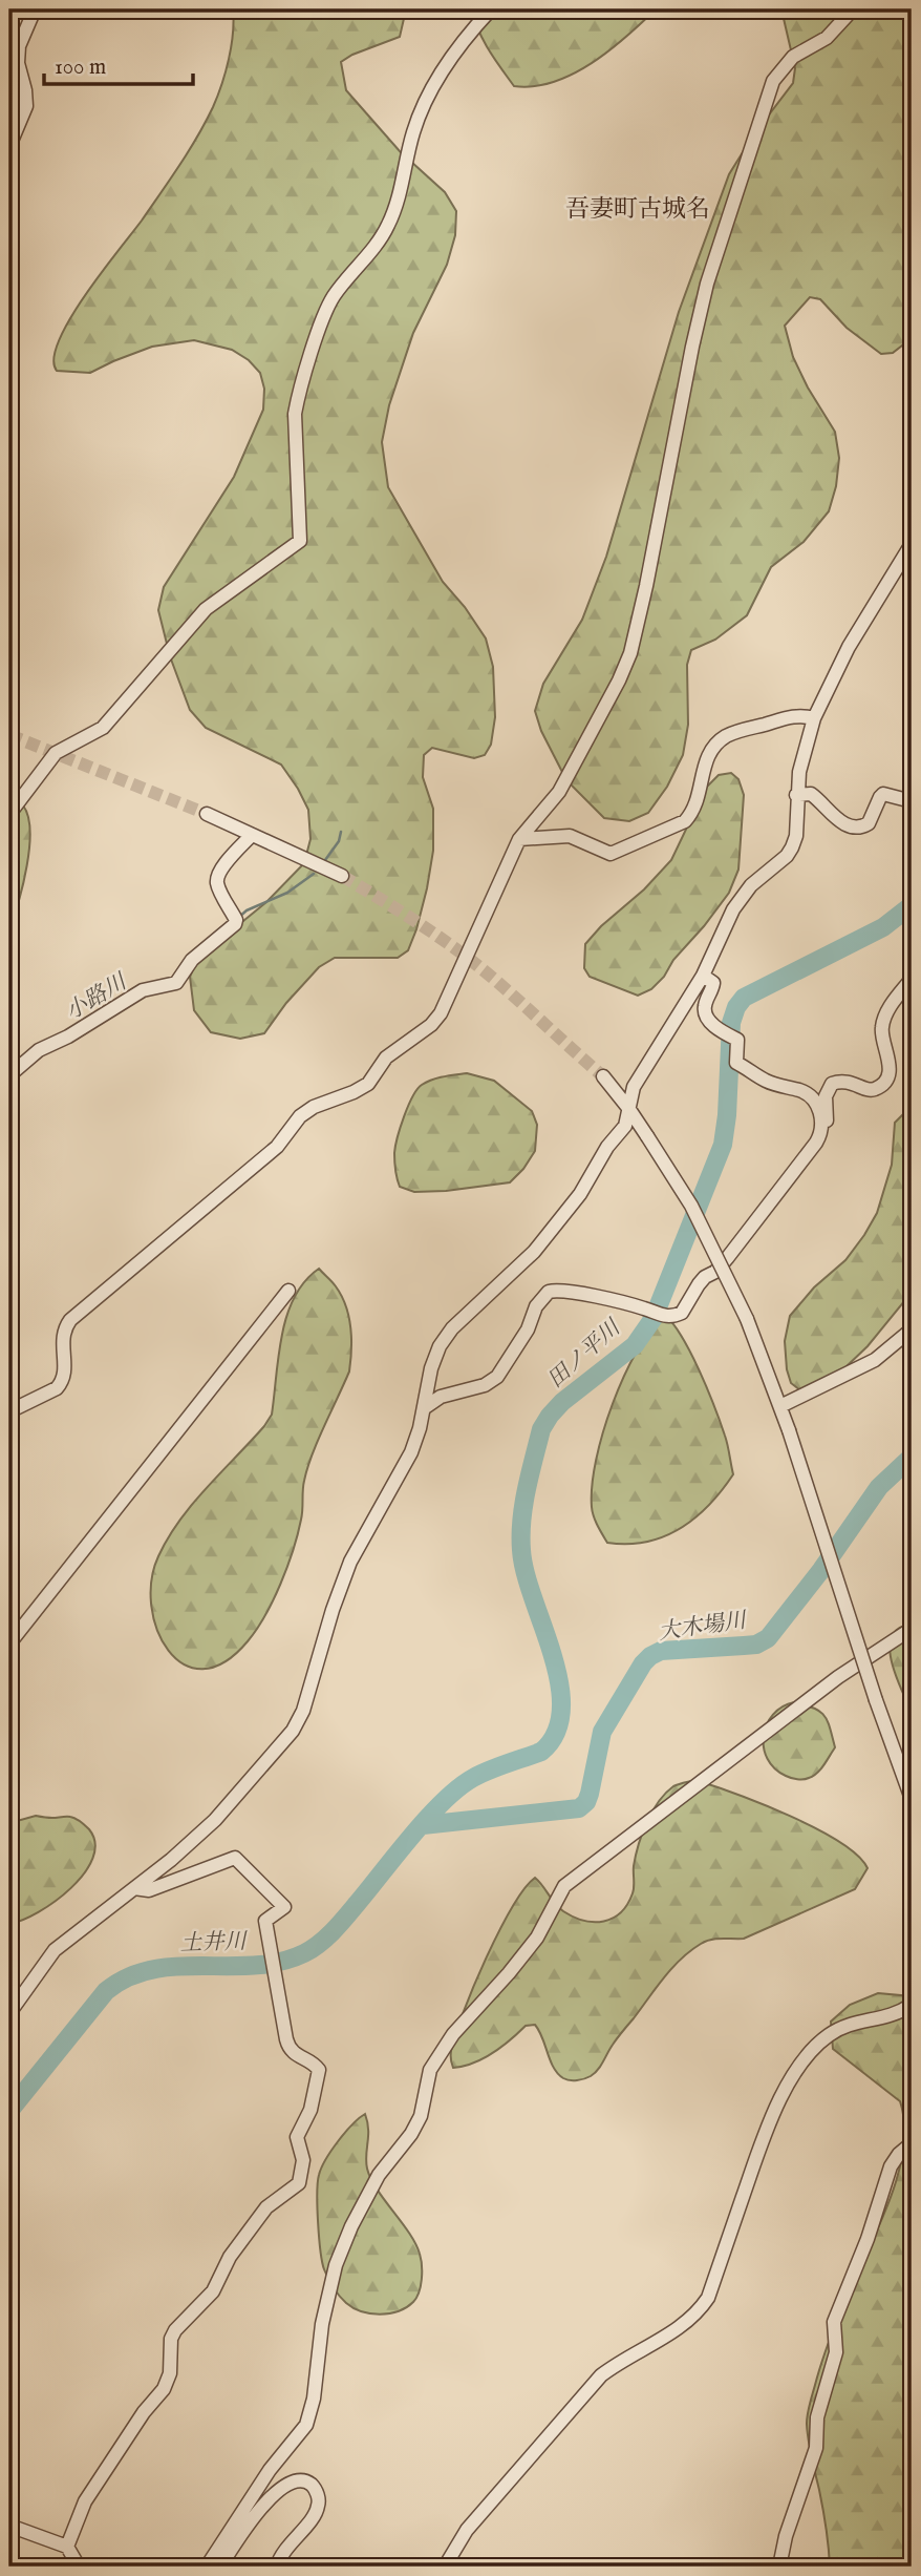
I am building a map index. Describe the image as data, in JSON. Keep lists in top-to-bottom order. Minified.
{"districts":["吾妻町古城名"],"water":["小路川","田ノ平川","大木場川","土井川"],"scale_bar":"100 m"}
